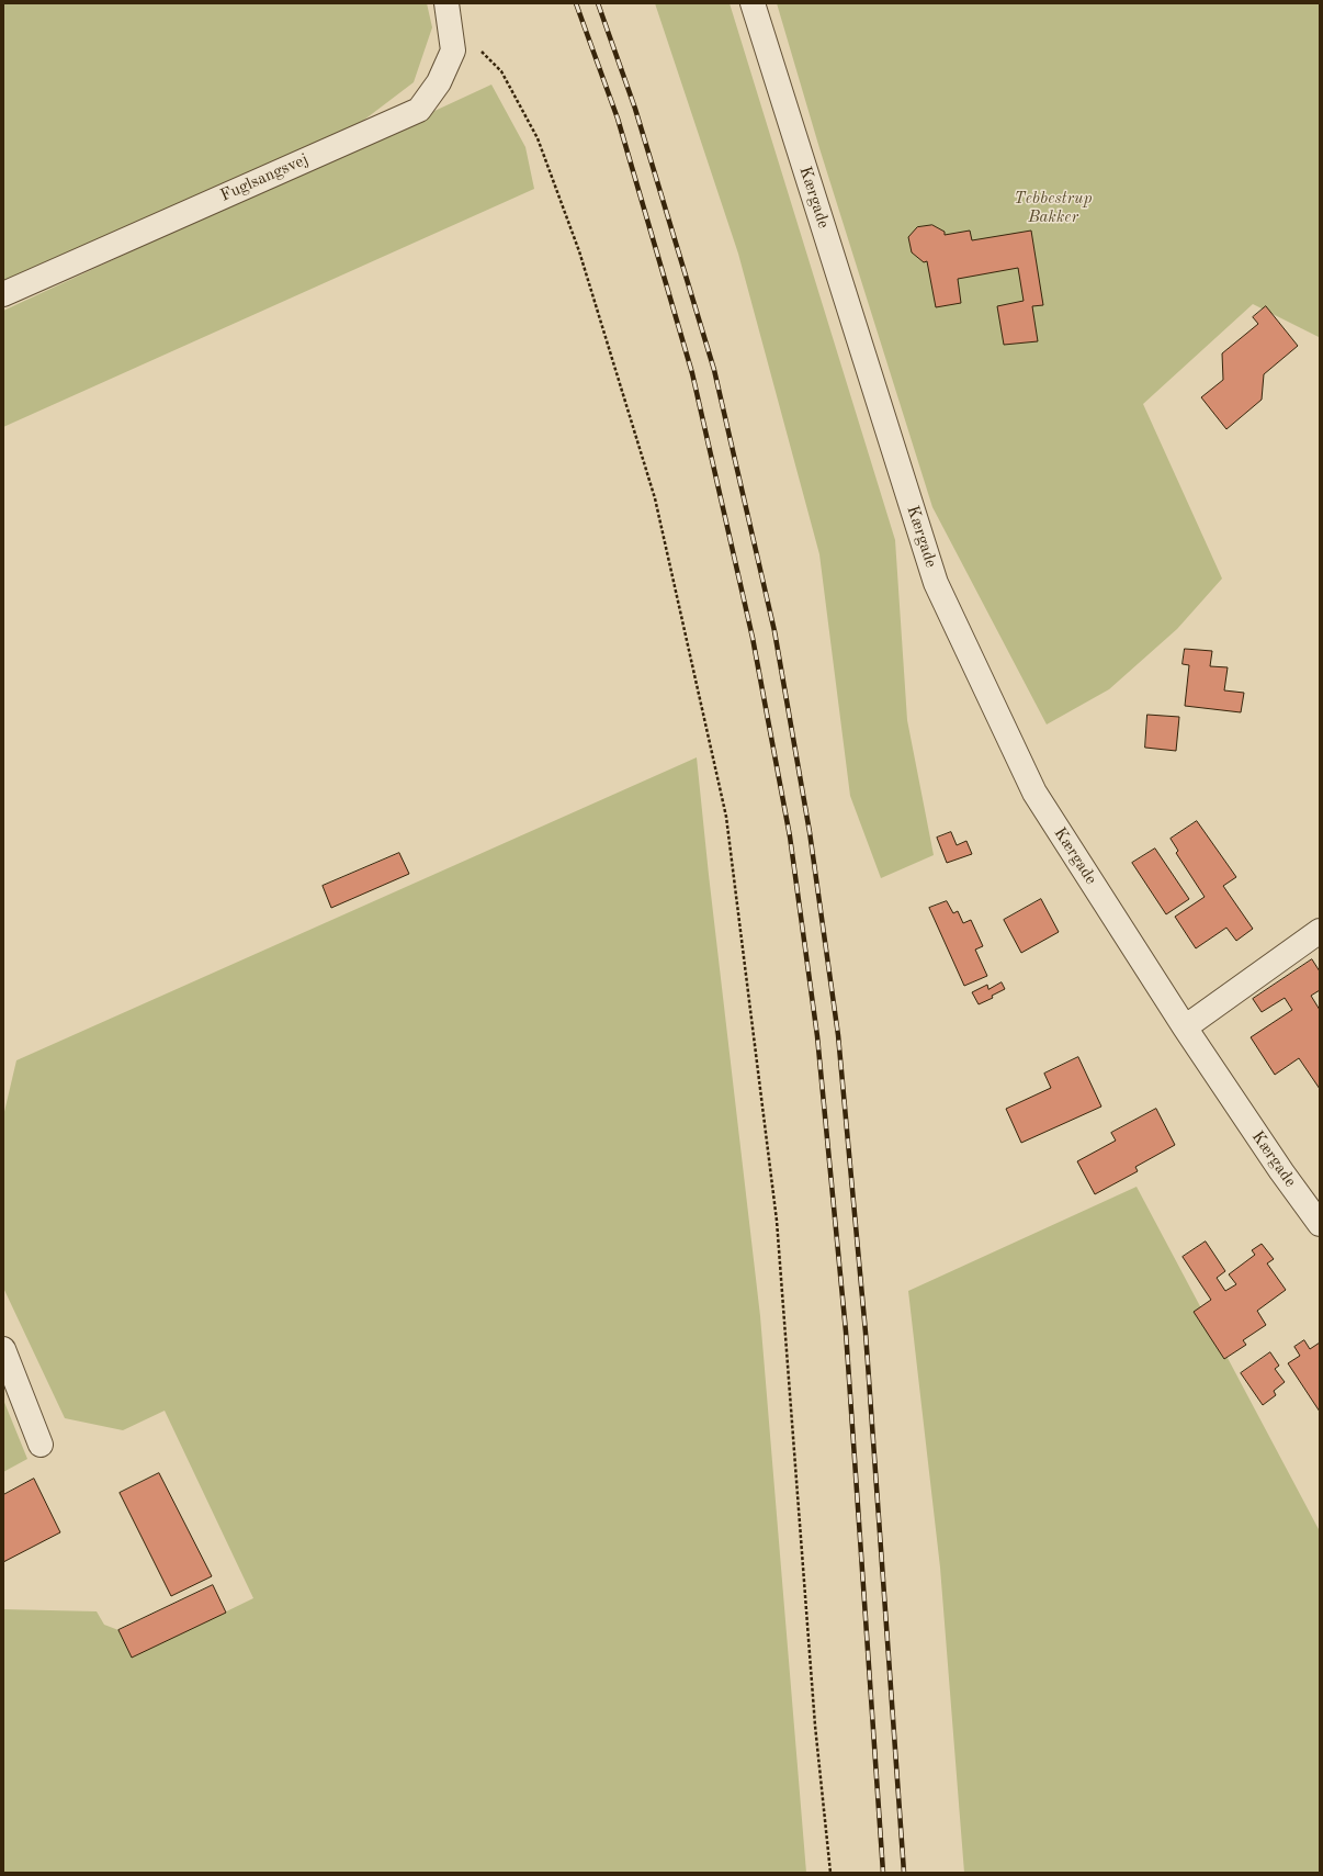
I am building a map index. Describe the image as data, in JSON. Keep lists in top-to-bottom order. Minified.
{"streets":{"street":["Fuglsangsvej","Kærgade"]},"parks":["Tebbestrup Bakker"]}
